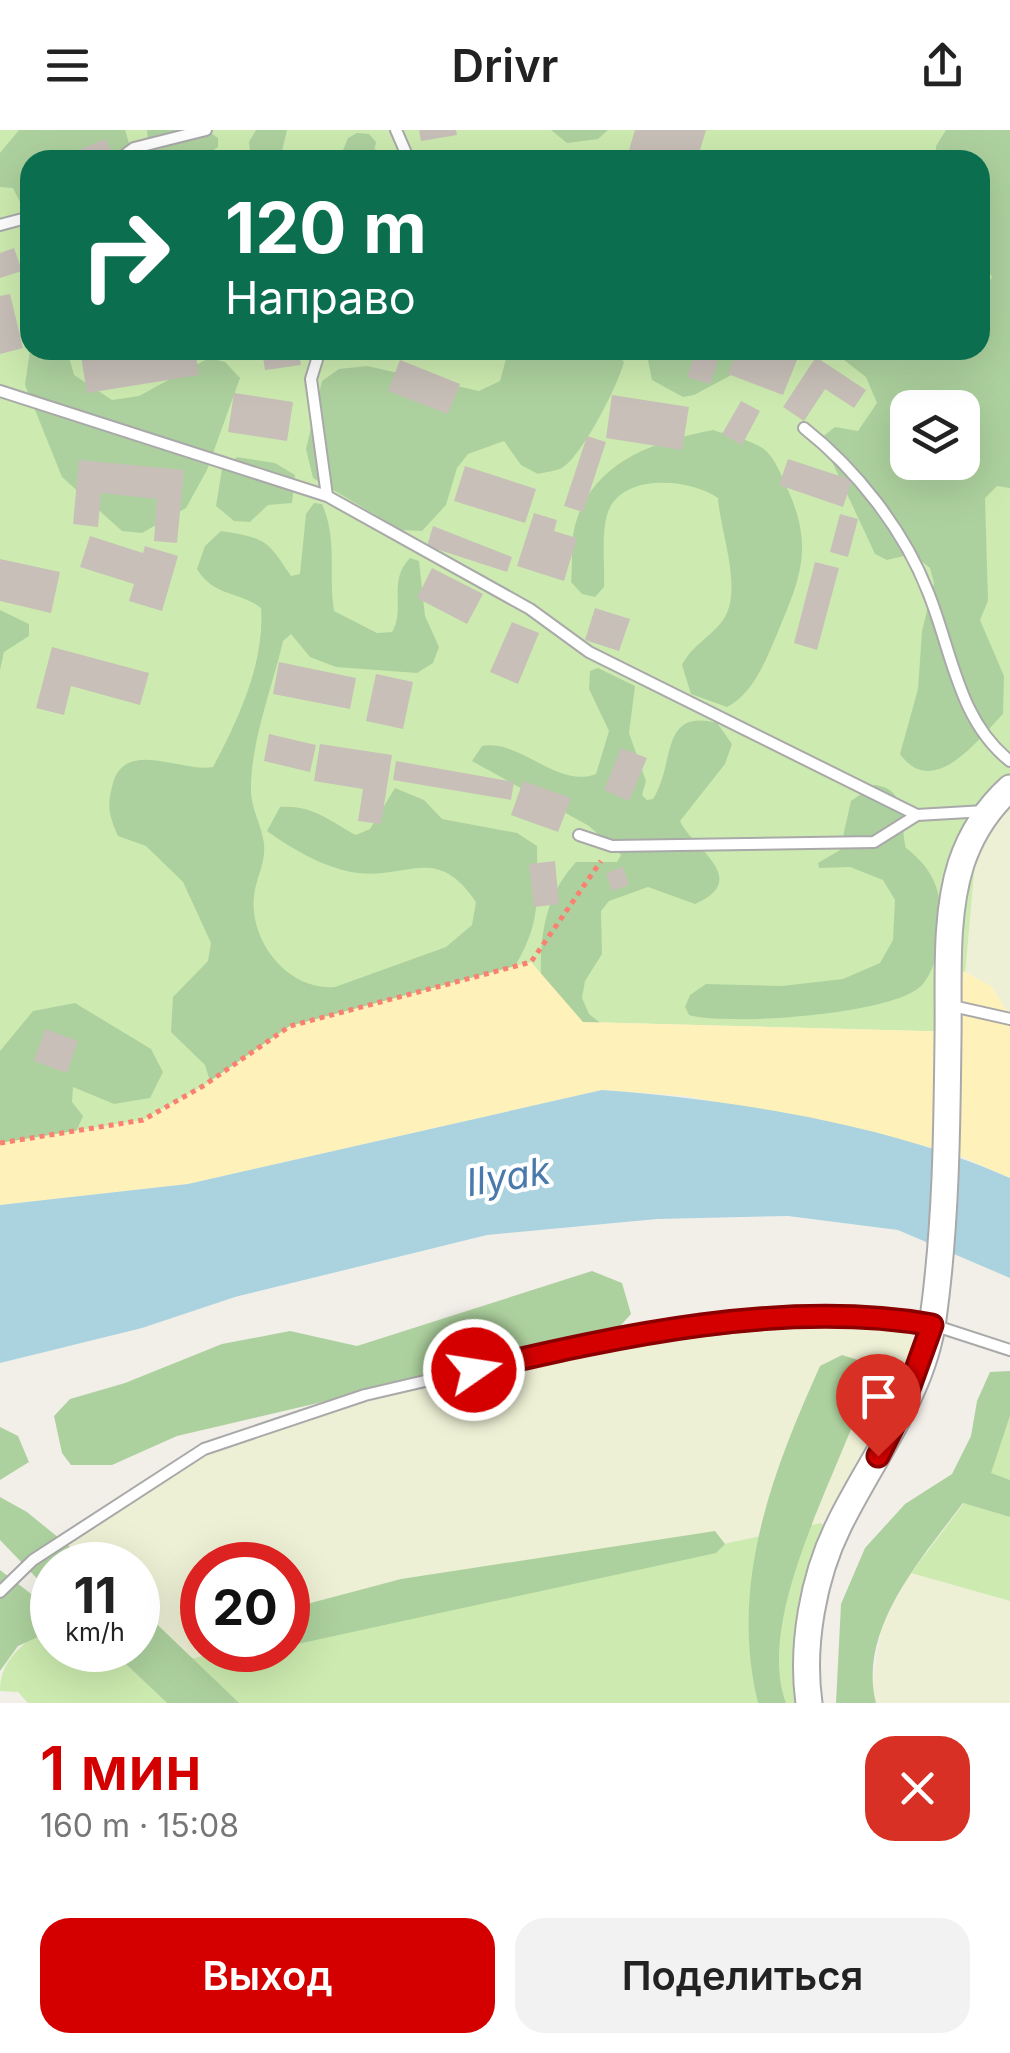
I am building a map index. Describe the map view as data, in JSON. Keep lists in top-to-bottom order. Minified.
{"water":["Ilyak"],"page":{"header":"Drivr","turn":["120 m","Направо"],"speed":"11 km/h","limit":"20","heading":["1 мин","160 m · 15:08"],"buttons":["Выход","Поделиться"]}}
